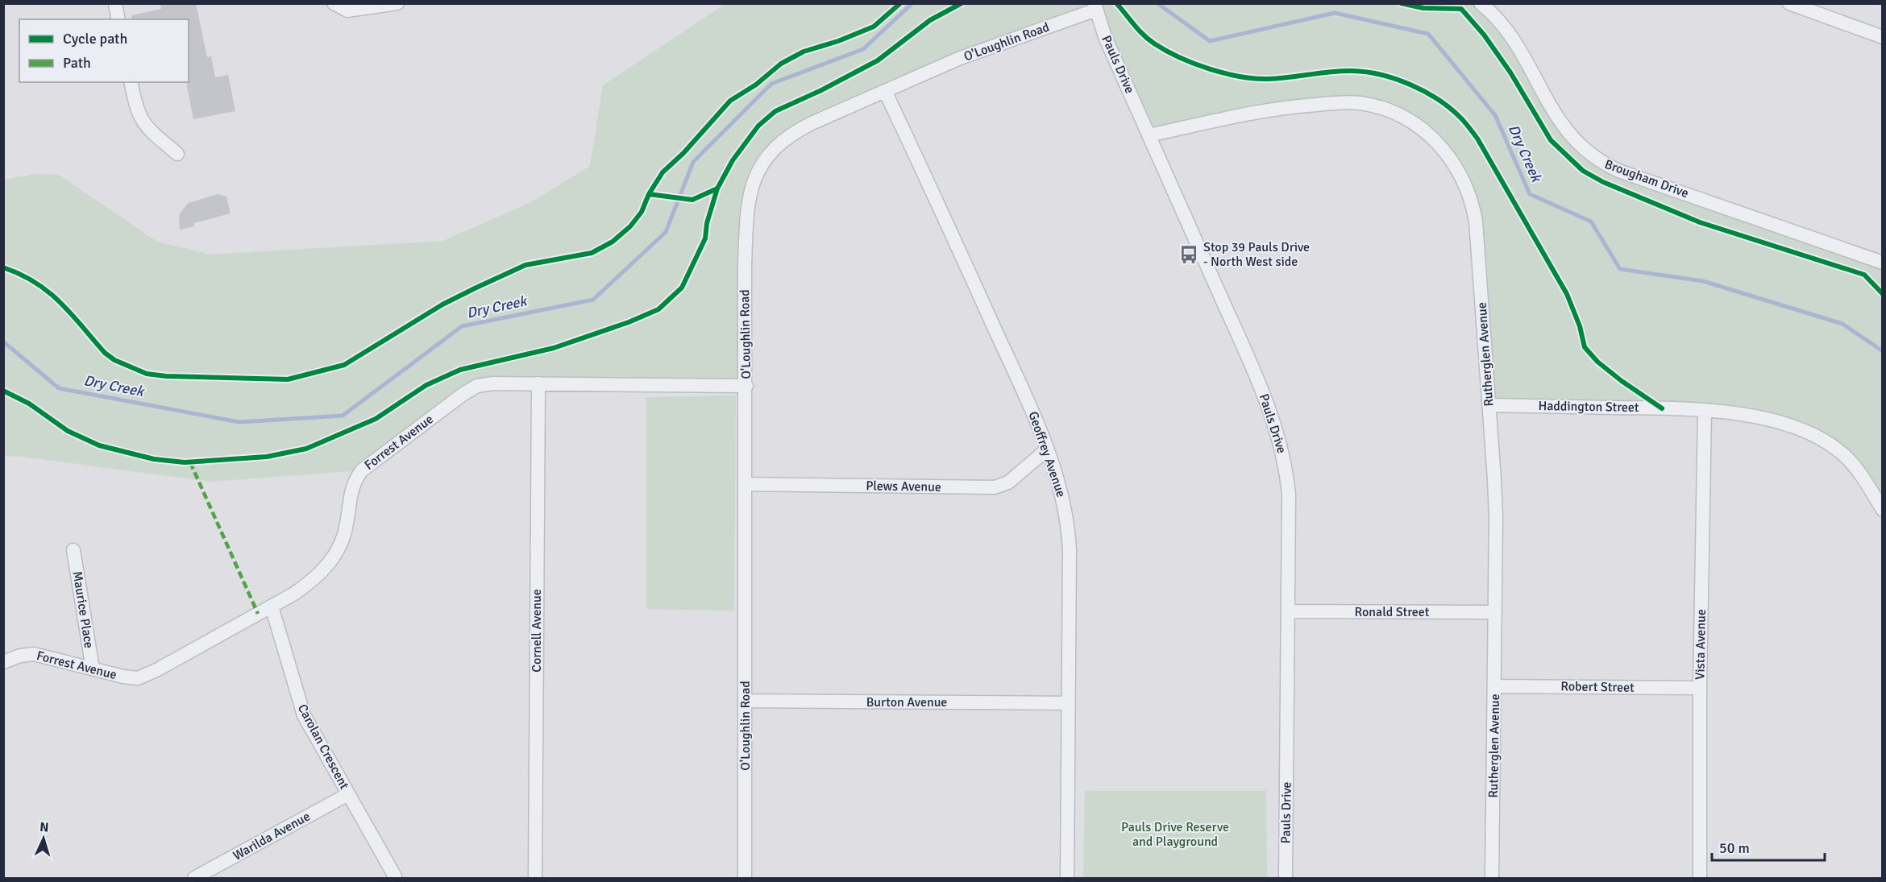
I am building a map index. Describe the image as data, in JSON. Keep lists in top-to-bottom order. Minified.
{"streets":{"street":["O'Loughlin Road","Pauls Drive","Brougham Drive","Rutherglen Avenue","Haddington Street","Forrest Avenue","Geoffrey Avenue","Plews Avenue","Maurice Place","Ronald Street","Cornell Avenue","Vista Avenue","Robert Street","Burton Avenue","Carolan Crescent","Warilda Avenue"]},"crossings":[["O'Loughlin Road","Pauls Drive"],["O'Loughlin Road","Forrest Avenue"],["O'Loughlin Road","Geoffrey Avenue"],["O'Loughlin Road","Plews Avenue"],["O'Loughlin Road","Burton Avenue"],["Pauls Drive","Rutherglen Avenue"],["Pauls Drive","Ronald Street"],["Rutherglen Avenue","Haddington Street"],["Rutherglen Avenue","Ronald Street"],["Rutherglen Avenue","Robert Street"],["Haddington Street","Vista Avenue"],["Forrest Avenue","Maurice Place"],["Forrest Avenue","Cornell Avenue"],["Forrest Avenue","Carolan Crescent"],["Geoffrey Avenue","Plews Avenue"],["Geoffrey Avenue","Burton Avenue"],["Vista Avenue","Robert Street"],["Carolan Crescent","Warilda Avenue"]],"water":["Dry Creek"],"parks":["Pauls Drive Reserve and Playground"],"places":{"bus stop":["Stop 39 Pauls Drive - North West side"]},"legend":["Cycle path","Path"],"scale_bar":"50 m","north":"top"}
